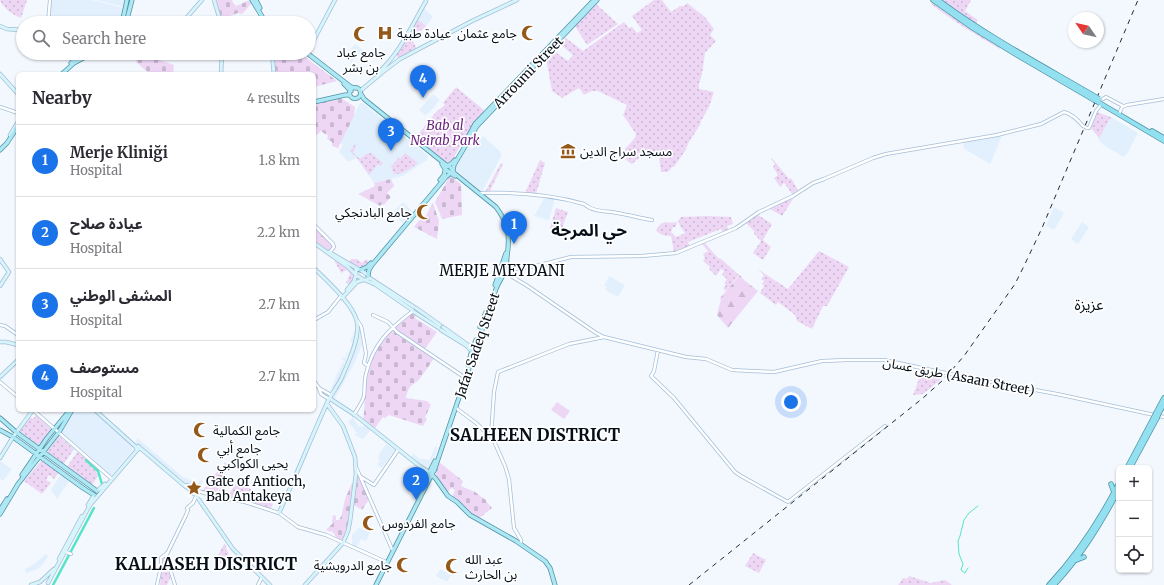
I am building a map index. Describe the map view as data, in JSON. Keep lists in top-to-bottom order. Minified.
{"streets":{"main road":["Arroumi Street","Jafar Sadeq Street"],"street":["طريق عسان (Asaan Street)"]},"crossings":[["Arroumi Street","Jafar Sadeq Street"]],"districts":["حي المرجة","MERJE MEYDANI","عزيزة","SALHEEN DISTRICT","KALLASEH DISTRICT"],"parks":["Bab al Neirab Park"],"places":{"hospital":["عيادة طبية"],"mosque":["جامع عثمان","جامع عباد بن بشر","جامع البادنجكي","جامع الكمالية","جامع أبي يحيى الكواكبي","جامع الفردوس","جامع الدرويشية","عبد الله بن الحارث"],"museum":["مسجد سراج الدين"],"place":["Gate of Antioch, Bab Antakeya"]},"north":"top left","page":{"search":"Search here","pins":["4","3","1","2"],"heading":["Nearby","4 results"],"list":[{"mark":"1","name":"Merje Kliniği","note":"Hospital","value":"1.8 km"},{"mark":"2","name":"عيادة صلاح","note":"Hospital","value":"2.2 km"},{"mark":"3","name":"المشفى الوطني","note":"Hospital","value":"2.7 km"},{"mark":"4","name":"مستوصف","note":"Hospital","value":"2.7 km"}],"map_buttons":["+","−"]}}
